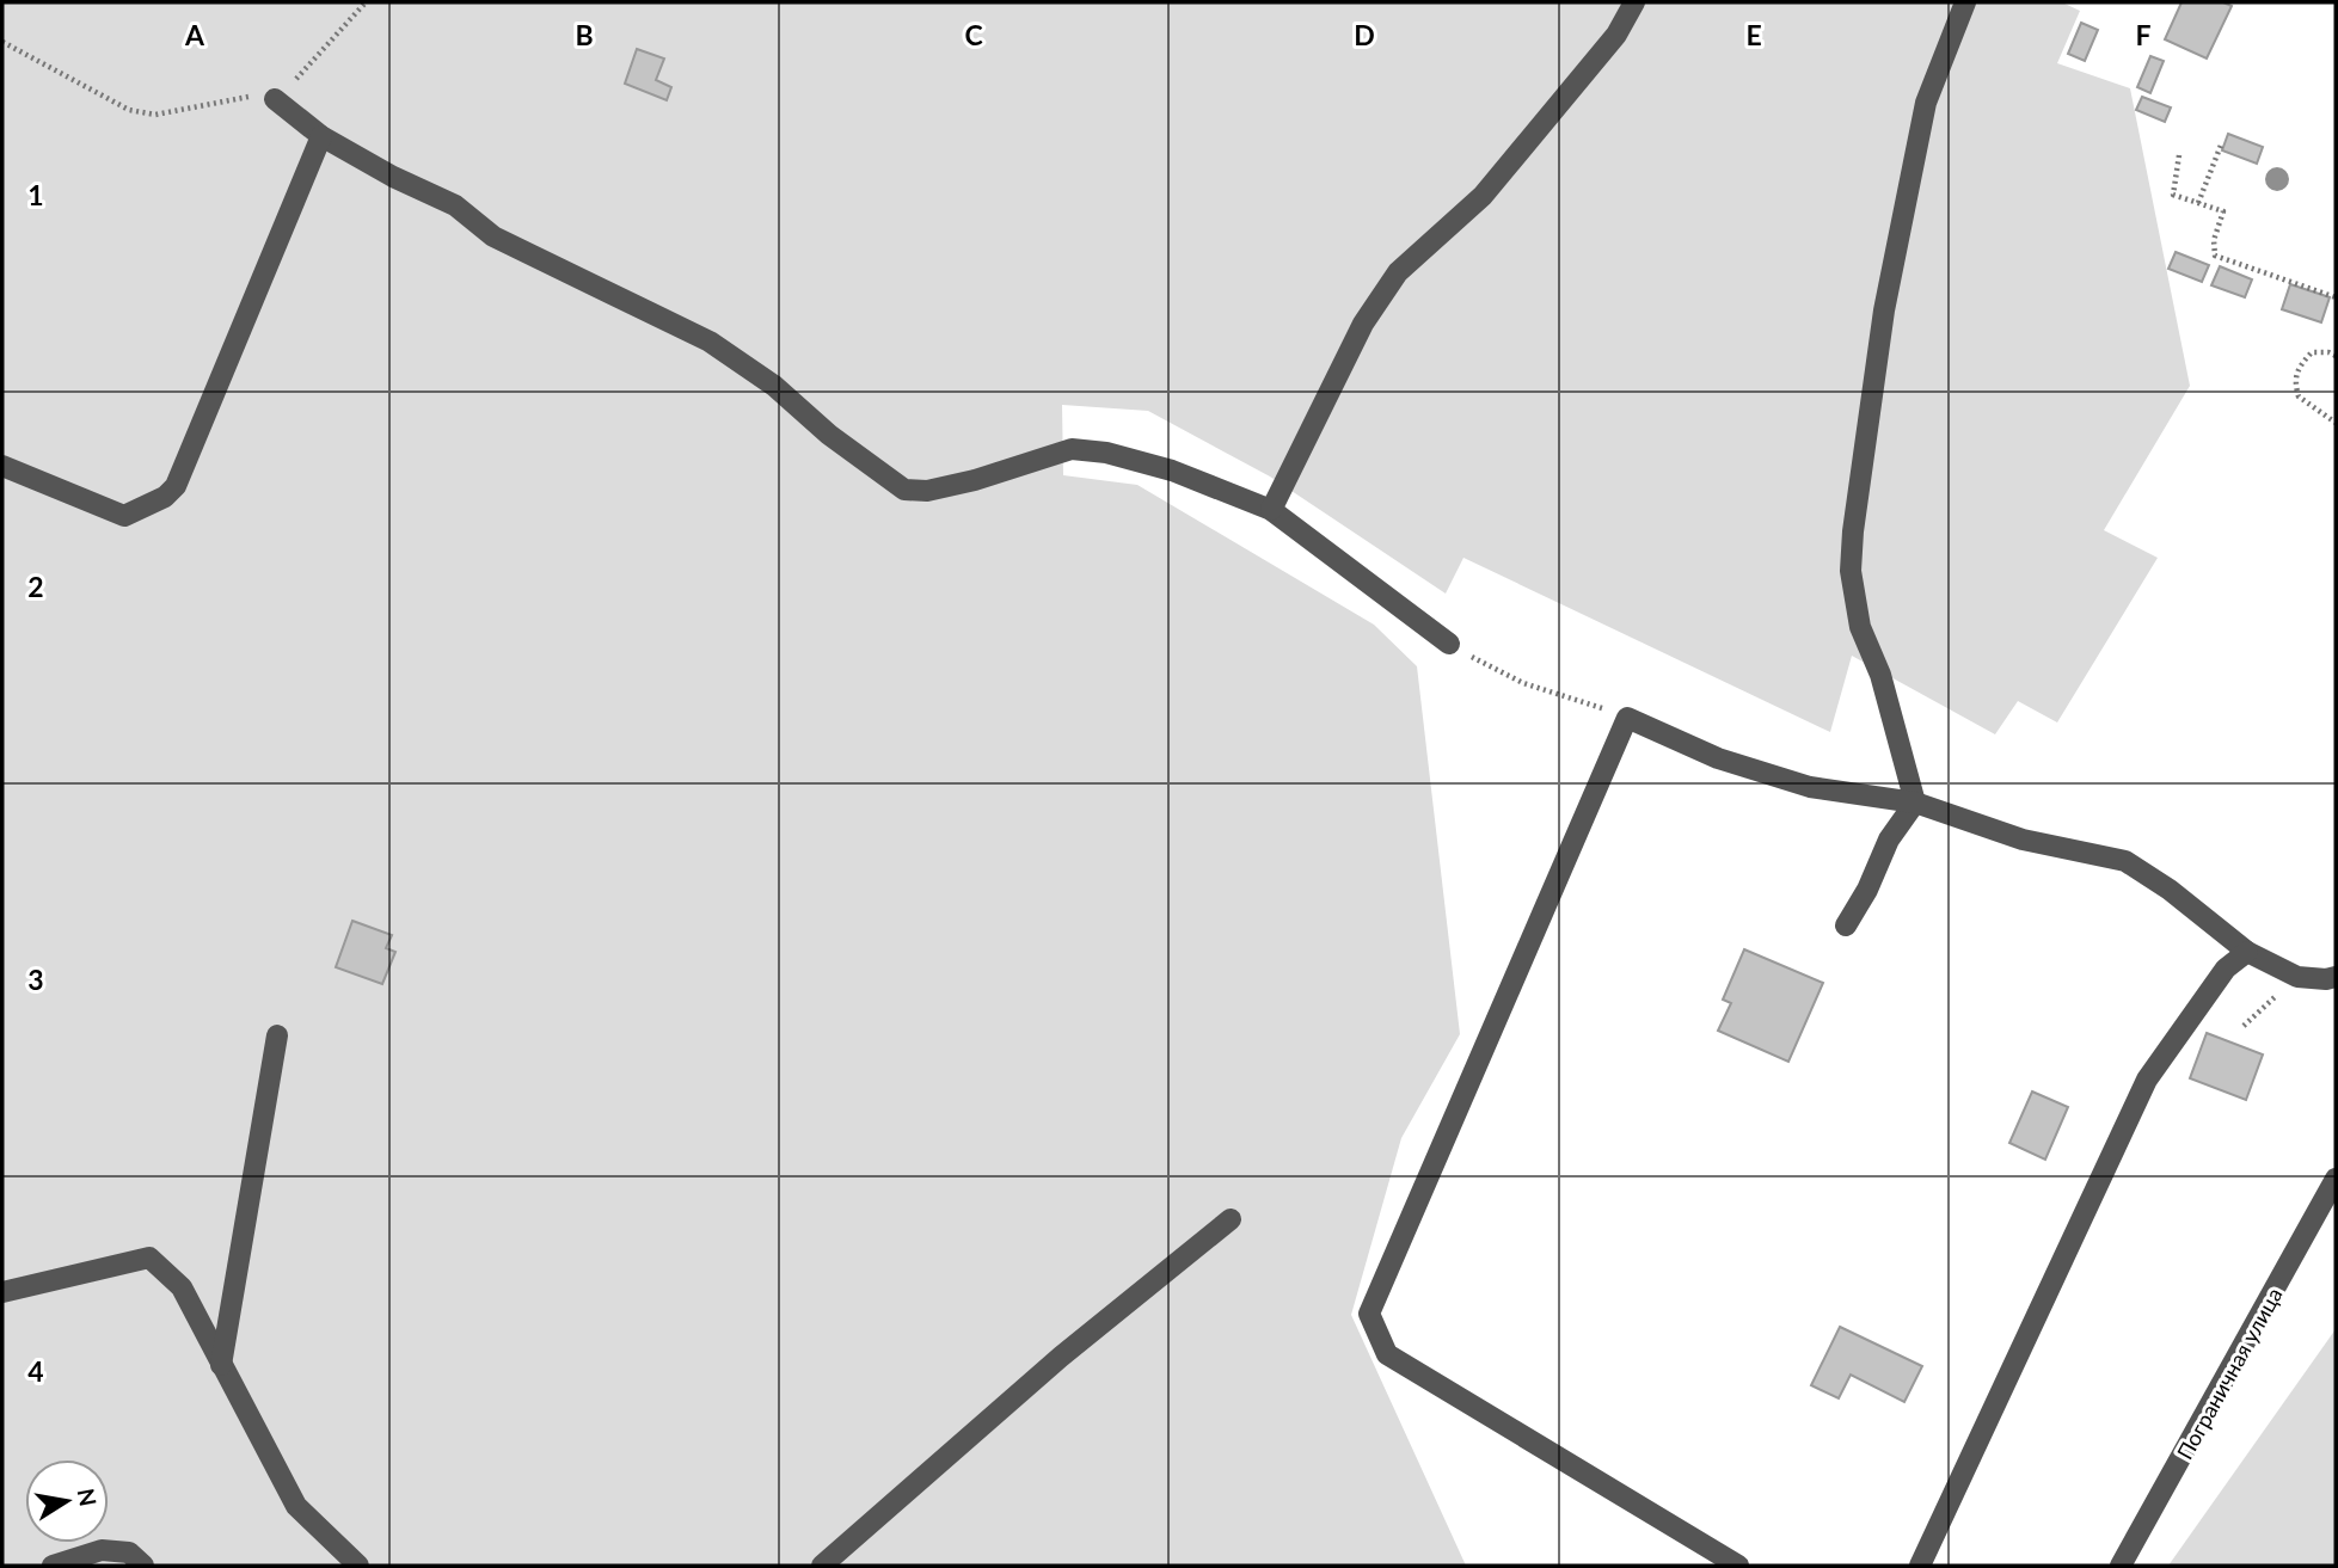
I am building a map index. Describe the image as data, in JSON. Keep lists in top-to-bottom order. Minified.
{"streets":{"street":["Пограничная улица"]},"north":"right","grid":{"columns":["A","B","C","D","E","F"],"rows":["1","2","3","4"]}}
